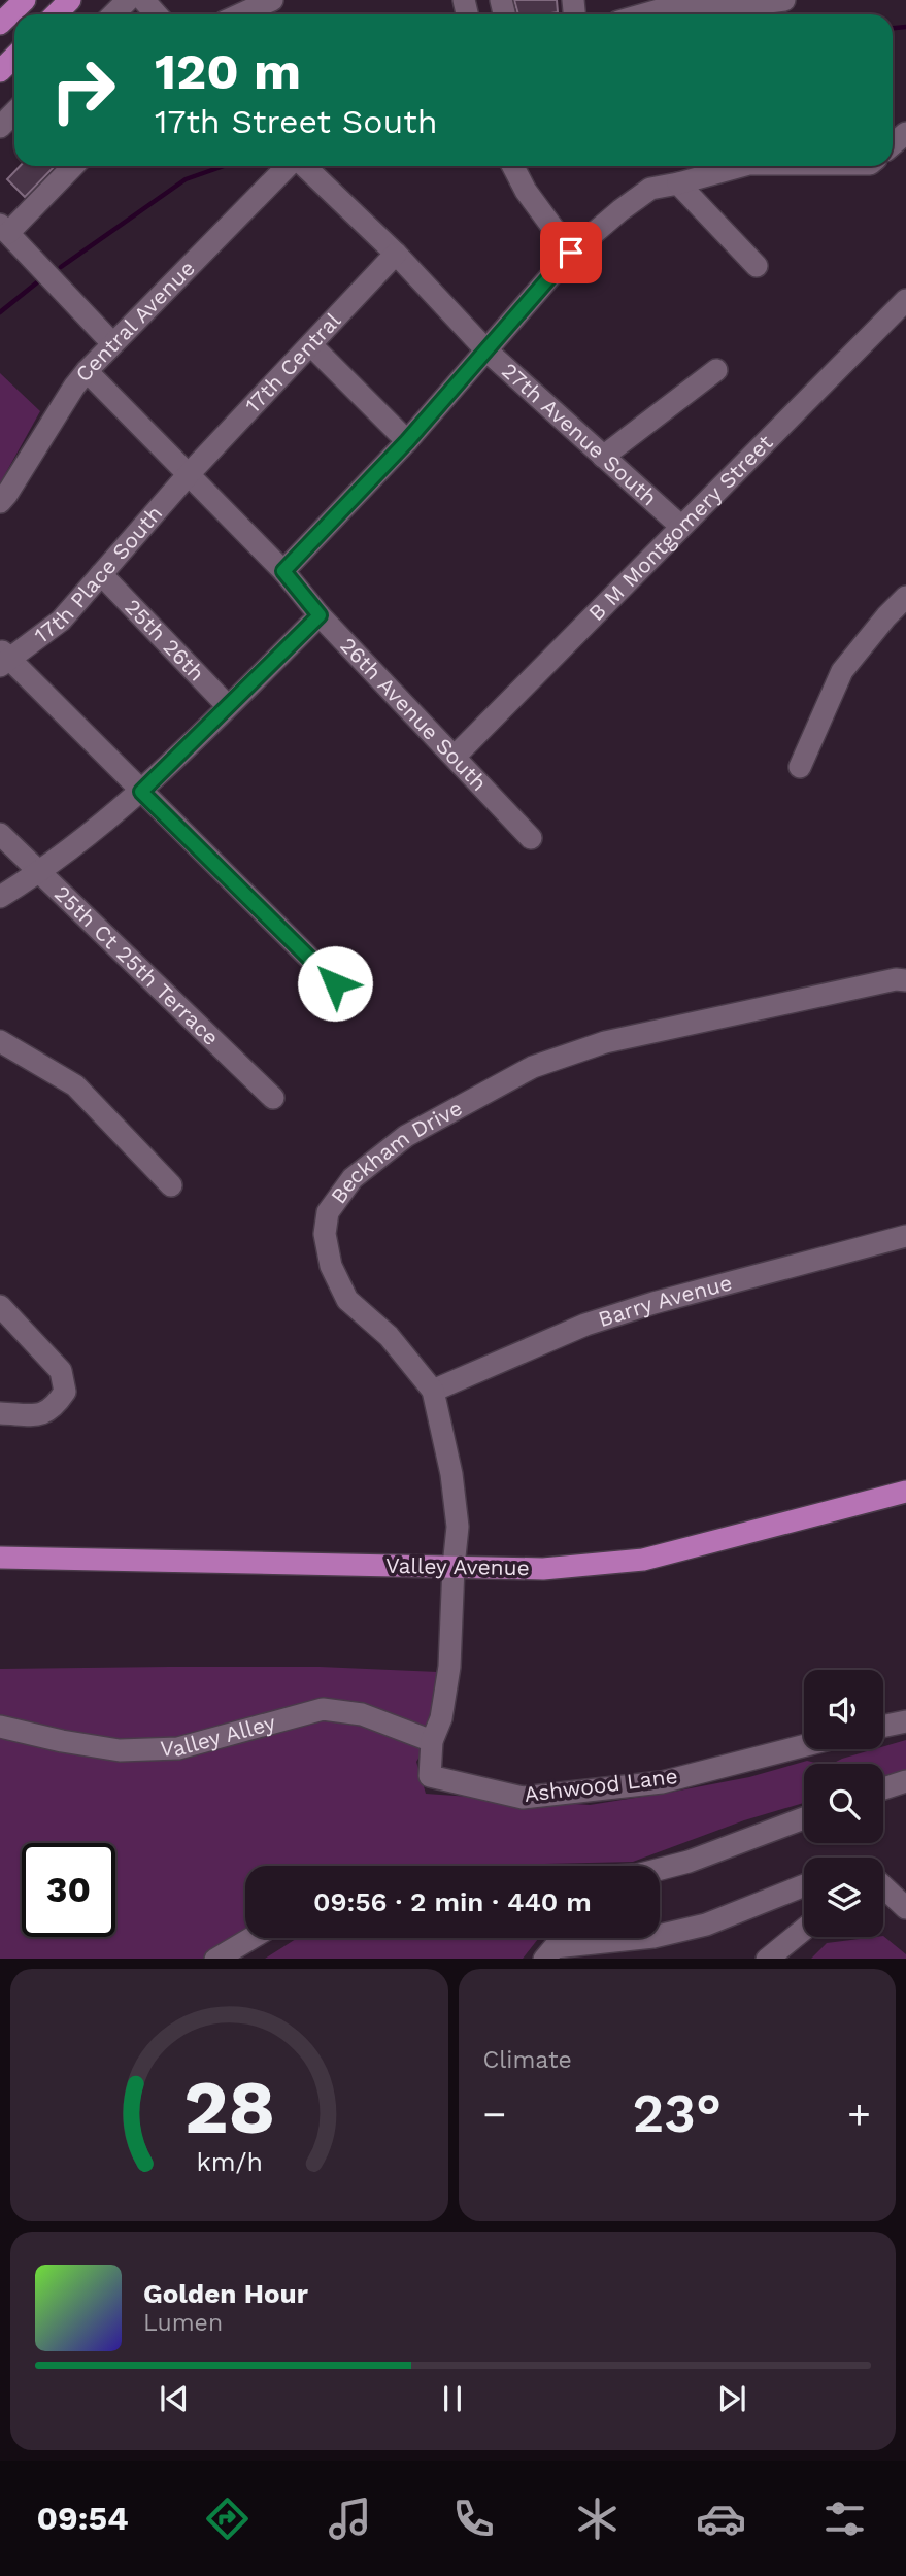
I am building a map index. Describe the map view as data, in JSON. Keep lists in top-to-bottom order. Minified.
{"streets":{"main road":["Valley Avenue"],"street":["Central Avenue","17th Central","27th Avenue South","B M Montgomery Street","17th Place South","25th 26th","26th Avenue South","25th Ct 25th Terrace","Beckham Drive","Barry Avenue","Valley Alley","Ashwood Lane"]},"crossings":[["Central Avenue","26th Avenue South"],["17th Central","27th Avenue South"],["17th Central","17th Place South"],["17th Central","26th Avenue South"],["27th Avenue South","B M Montgomery Street"],["B M Montgomery Street","26th Avenue South"],["17th Place South","25th 26th"],["17th Place South","26th Avenue South"],["Beckham Drive","Barry Avenue"],["Beckham Drive","Valley Avenue"],["Beckham Drive","Ashwood Lane"],["Valley Alley","Ashwood Lane"]],"page":{"turn":["120 m","17th Street South"],"limit":"30","trip":"09:56 · 2 min · 440 m","tile":"Climate","heat":["−","23°","+"],"song":["Golden Hour","Lumen"],"tabs":"09:54","gauge":["28","km/h"]}}
